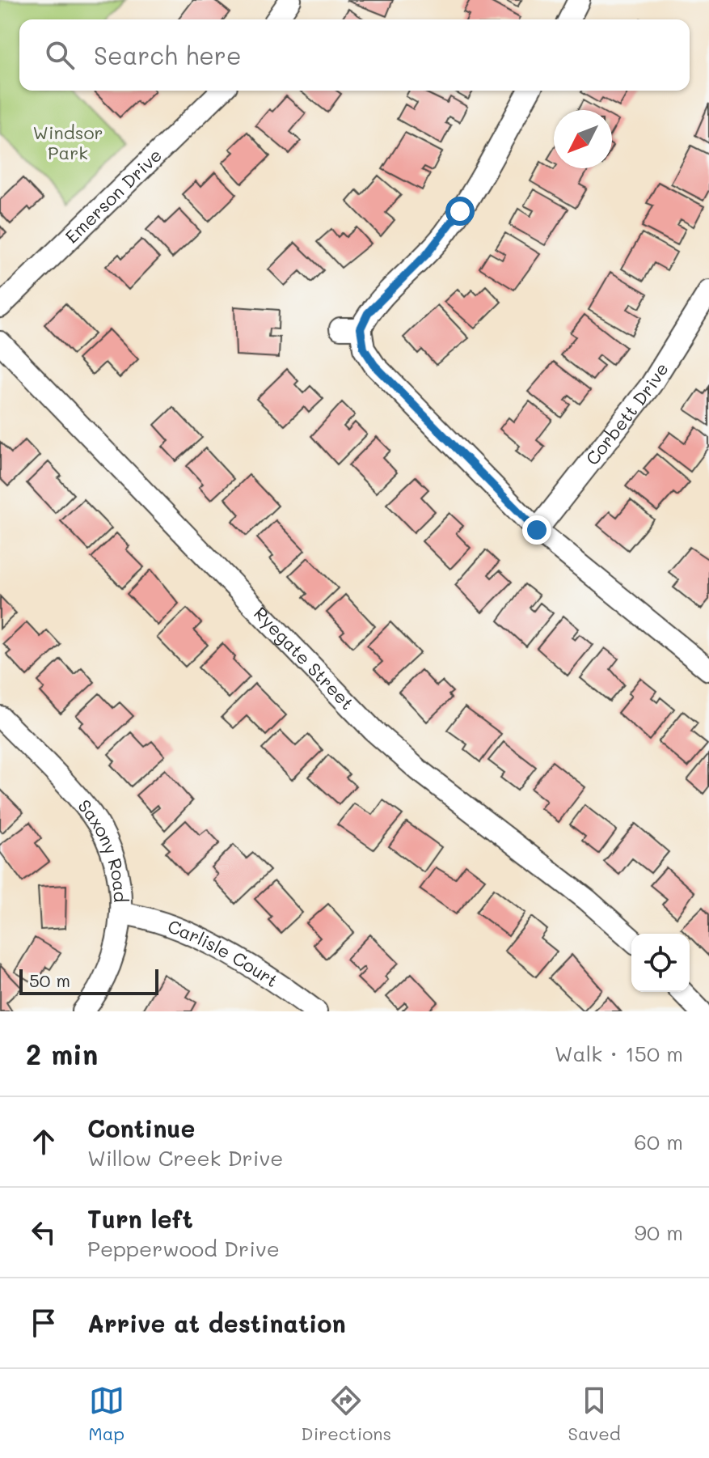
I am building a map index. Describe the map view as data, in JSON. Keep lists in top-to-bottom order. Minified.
{"streets":{"street":["Emerson Drive","Corbett Drive","Ryegate Street","Saxony Road","Carlisle Court"]},"crossings":[["Saxony Road","Carlisle Court"]],"parks":["Windsor Park"],"scale_bar":"50 m","north":"bottom left","page":{"search":"Search here","scale":"50 m","heading":["2 min","Walk · 150 m"],"list":[["Continue","Willow Creek Drive","60 m"],["Turn left","Pepperwood Drive","90 m"],"Arrive at destination"],"nav":["Map","Directions","Saved"]}}
